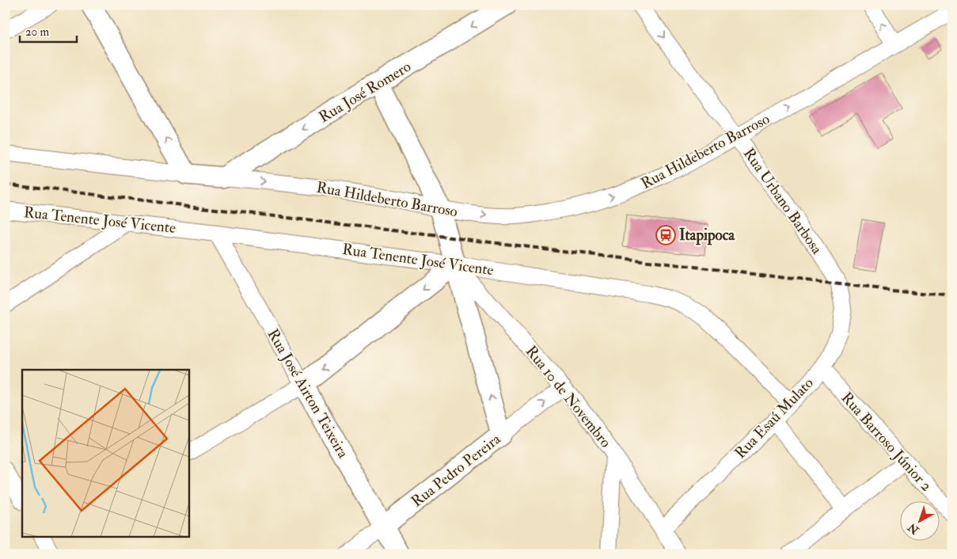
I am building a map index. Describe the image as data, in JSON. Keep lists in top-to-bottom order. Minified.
{"streets":{"street":["Rua José Romero","Rua Hildeberto Barroso","Rua Urbano Barbosa","Rua Tenente José Vicente","Rua José Airton Teixeira","Rua 10 de Novembro","Rua Esaú Mulato","Rua Barroso Júnior 2","Rua Pedro Pereira"]},"crossings":[["Rua José Romero","Rua Hildeberto Barroso"],["Rua Hildeberto Barroso","Rua Urbano Barbosa"],["Rua Urbano Barbosa","Rua Esaú Mulato"],["Rua Tenente José Vicente","Rua José Airton Teixeira"],["Rua Tenente José Vicente","Rua 10 de Novembro"],["Rua Tenente José Vicente","Rua Esaú Mulato"],["Rua José Airton Teixeira","Rua Pedro Pereira"],["Rua 10 de Novembro","Rua Pedro Pereira"],["Rua Esaú Mulato","Rua Barroso Júnior 2"]],"one_way":["Rua José Romero","Rua Hildeberto Barroso","Rua Urbano Barbosa"],"places":{"station":["Itapipoca"]},"scale_bar":"20 m","north":"bottom left"}
